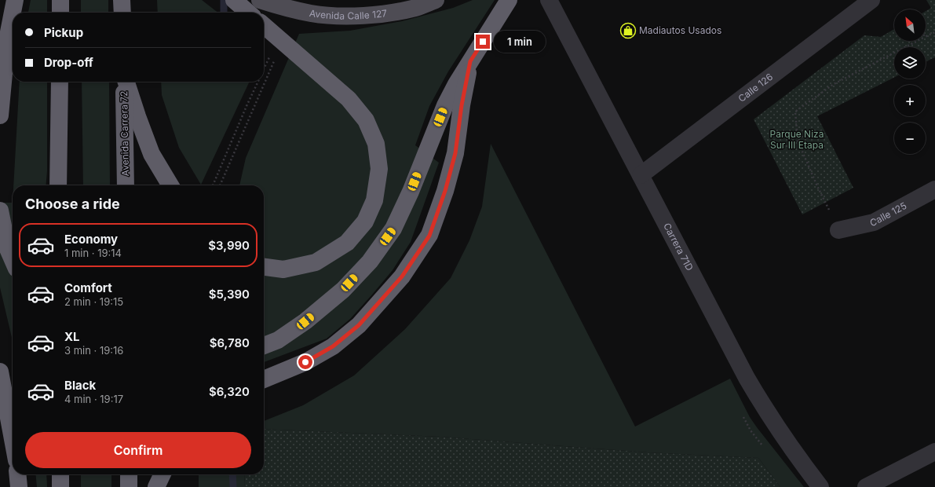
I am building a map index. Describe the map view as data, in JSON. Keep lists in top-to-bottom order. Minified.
{"streets":{"highway":["Avenida Carrera 72"],"main road":["Avenida Calle 127"],"street":["Calle 126","Calle 125","Carrera 71D"]},"crossings":[["Calle 126","Carrera 71D"]],"parks":["Parque Niza Sur III Etapa"],"places":{"shop":["Madiautos Usados"]},"north":"top left","page":{"map_buttons":["+","−"],"banner":["Pickup","Drop-off"],"bubble":"1 min","heading":"Choose a ride","list":[{"name":"Economy","note":"1 min · 19:14","value":"$3,990"},{"name":"Comfort","note":"2 min · 19:15","value":"$5,390"},{"name":"XL","note":"3 min · 19:16","value":"$6,780"},{"name":"Black","note":"4 min · 19:17","value":"$6,320"}],"buttons":"Confirm"}}
